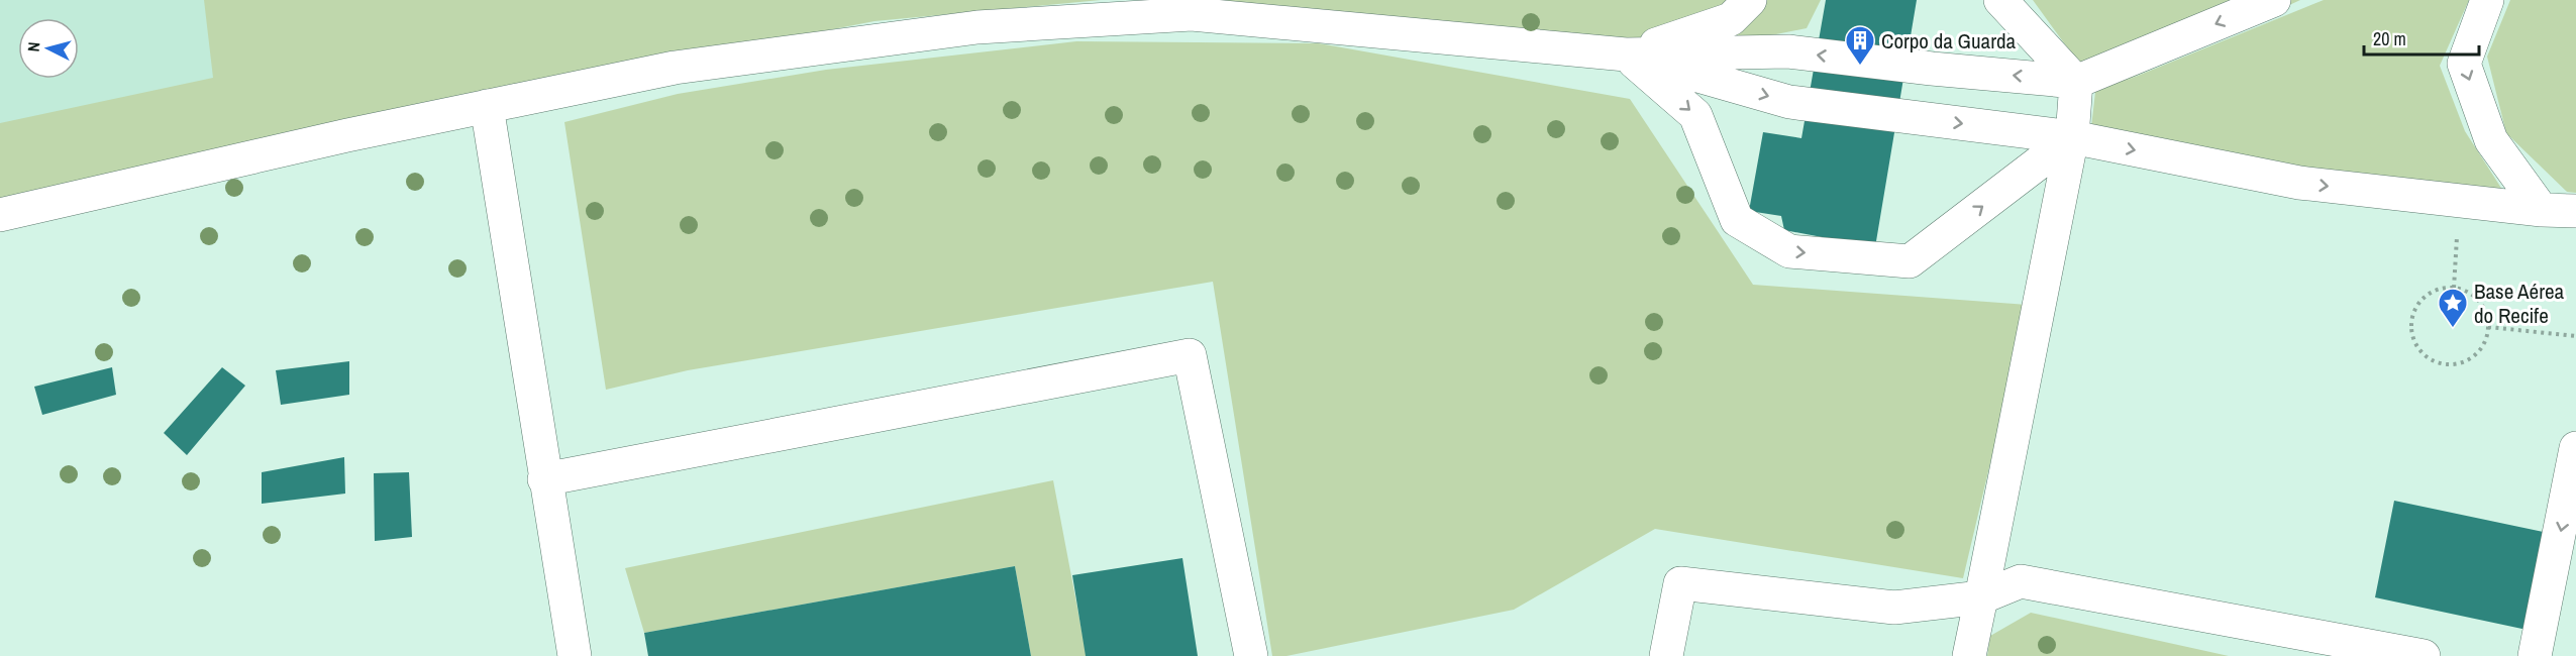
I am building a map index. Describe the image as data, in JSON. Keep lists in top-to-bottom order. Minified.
{"places":{"building":["Corpo da Guarda"],"place":["Base Aérea do Recife"]},"scale_bar":"20 m","north":"left"}
